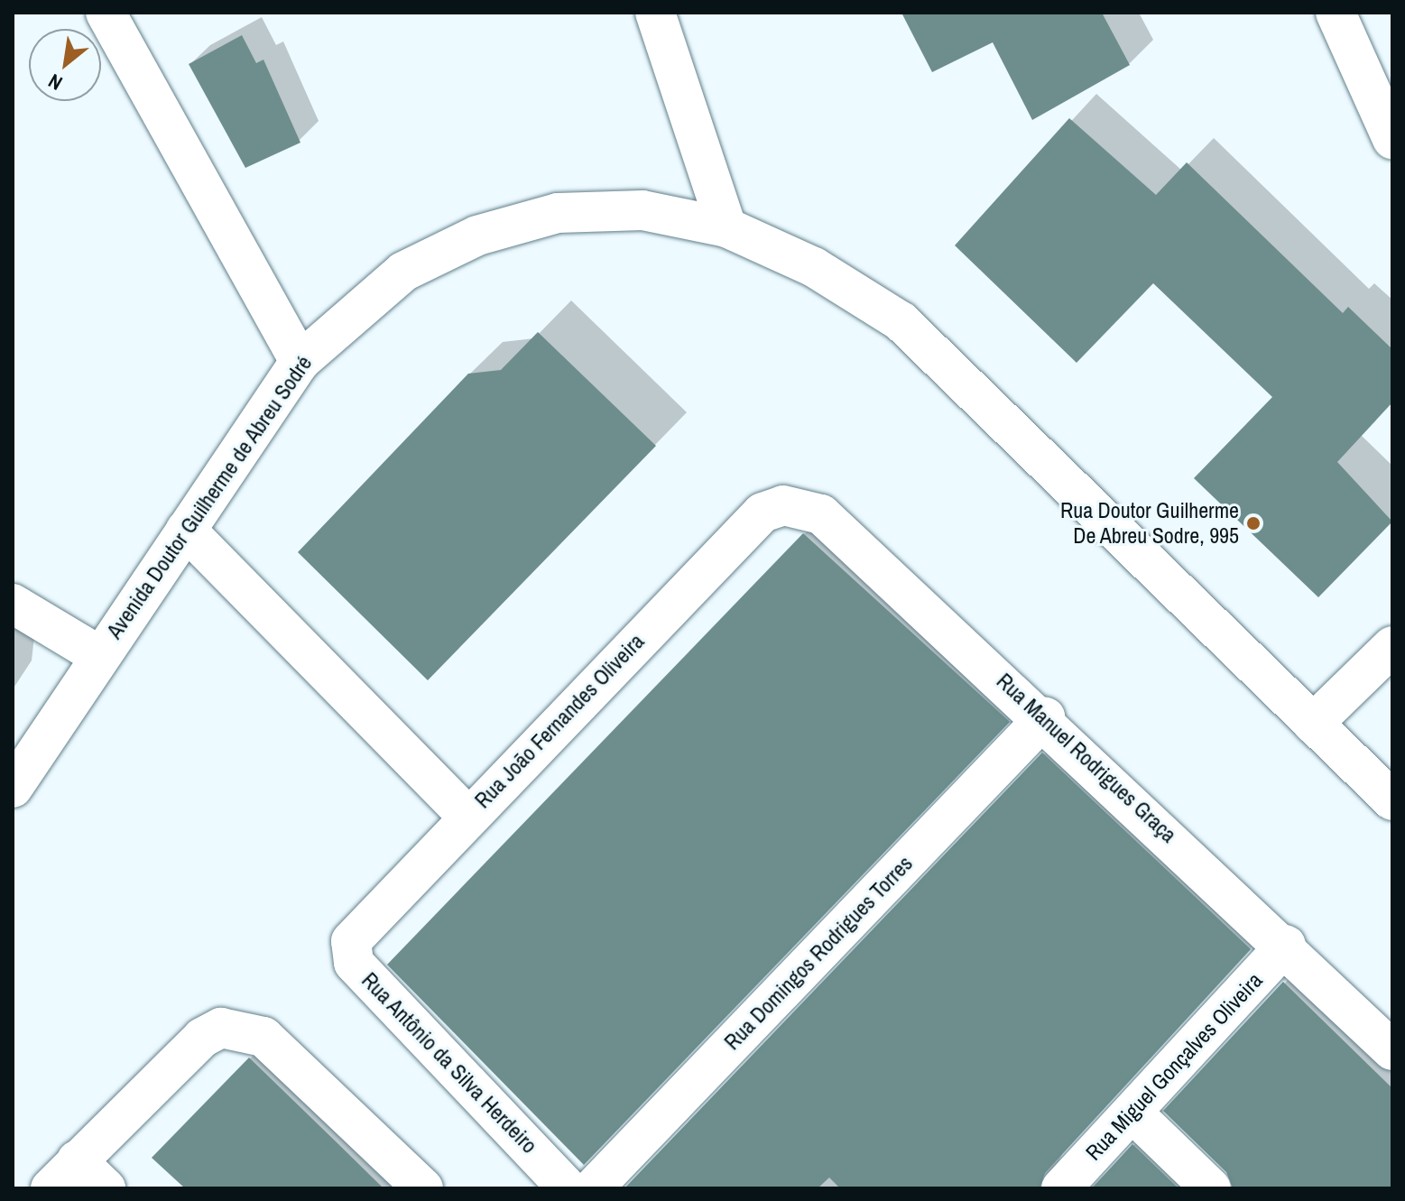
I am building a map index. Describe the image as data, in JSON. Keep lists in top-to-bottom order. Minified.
{"streets":{"street":["Avenida Doutor Guilherme de Abreu Sodré","Rua João Fernandes Oliveira","Rua Manuel Rodrigues Graça","Rua Domingos Rodrigues Torres","Rua Antônio da Silva Herdeiro","Rua Miguel Gonçalves Oliveira"]},"crossings":[["Rua João Fernandes Oliveira","Rua Manuel Rodrigues Graça"],["Rua João Fernandes Oliveira","Rua Antônio da Silva Herdeiro"],["Rua Manuel Rodrigues Graça","Rua Domingos Rodrigues Torres"],["Rua Manuel Rodrigues Graça","Rua Miguel Gonçalves Oliveira"]],"places":["Rua Doutor Guilherme De Abreu Sodre, 995"],"north":"bottom left"}
